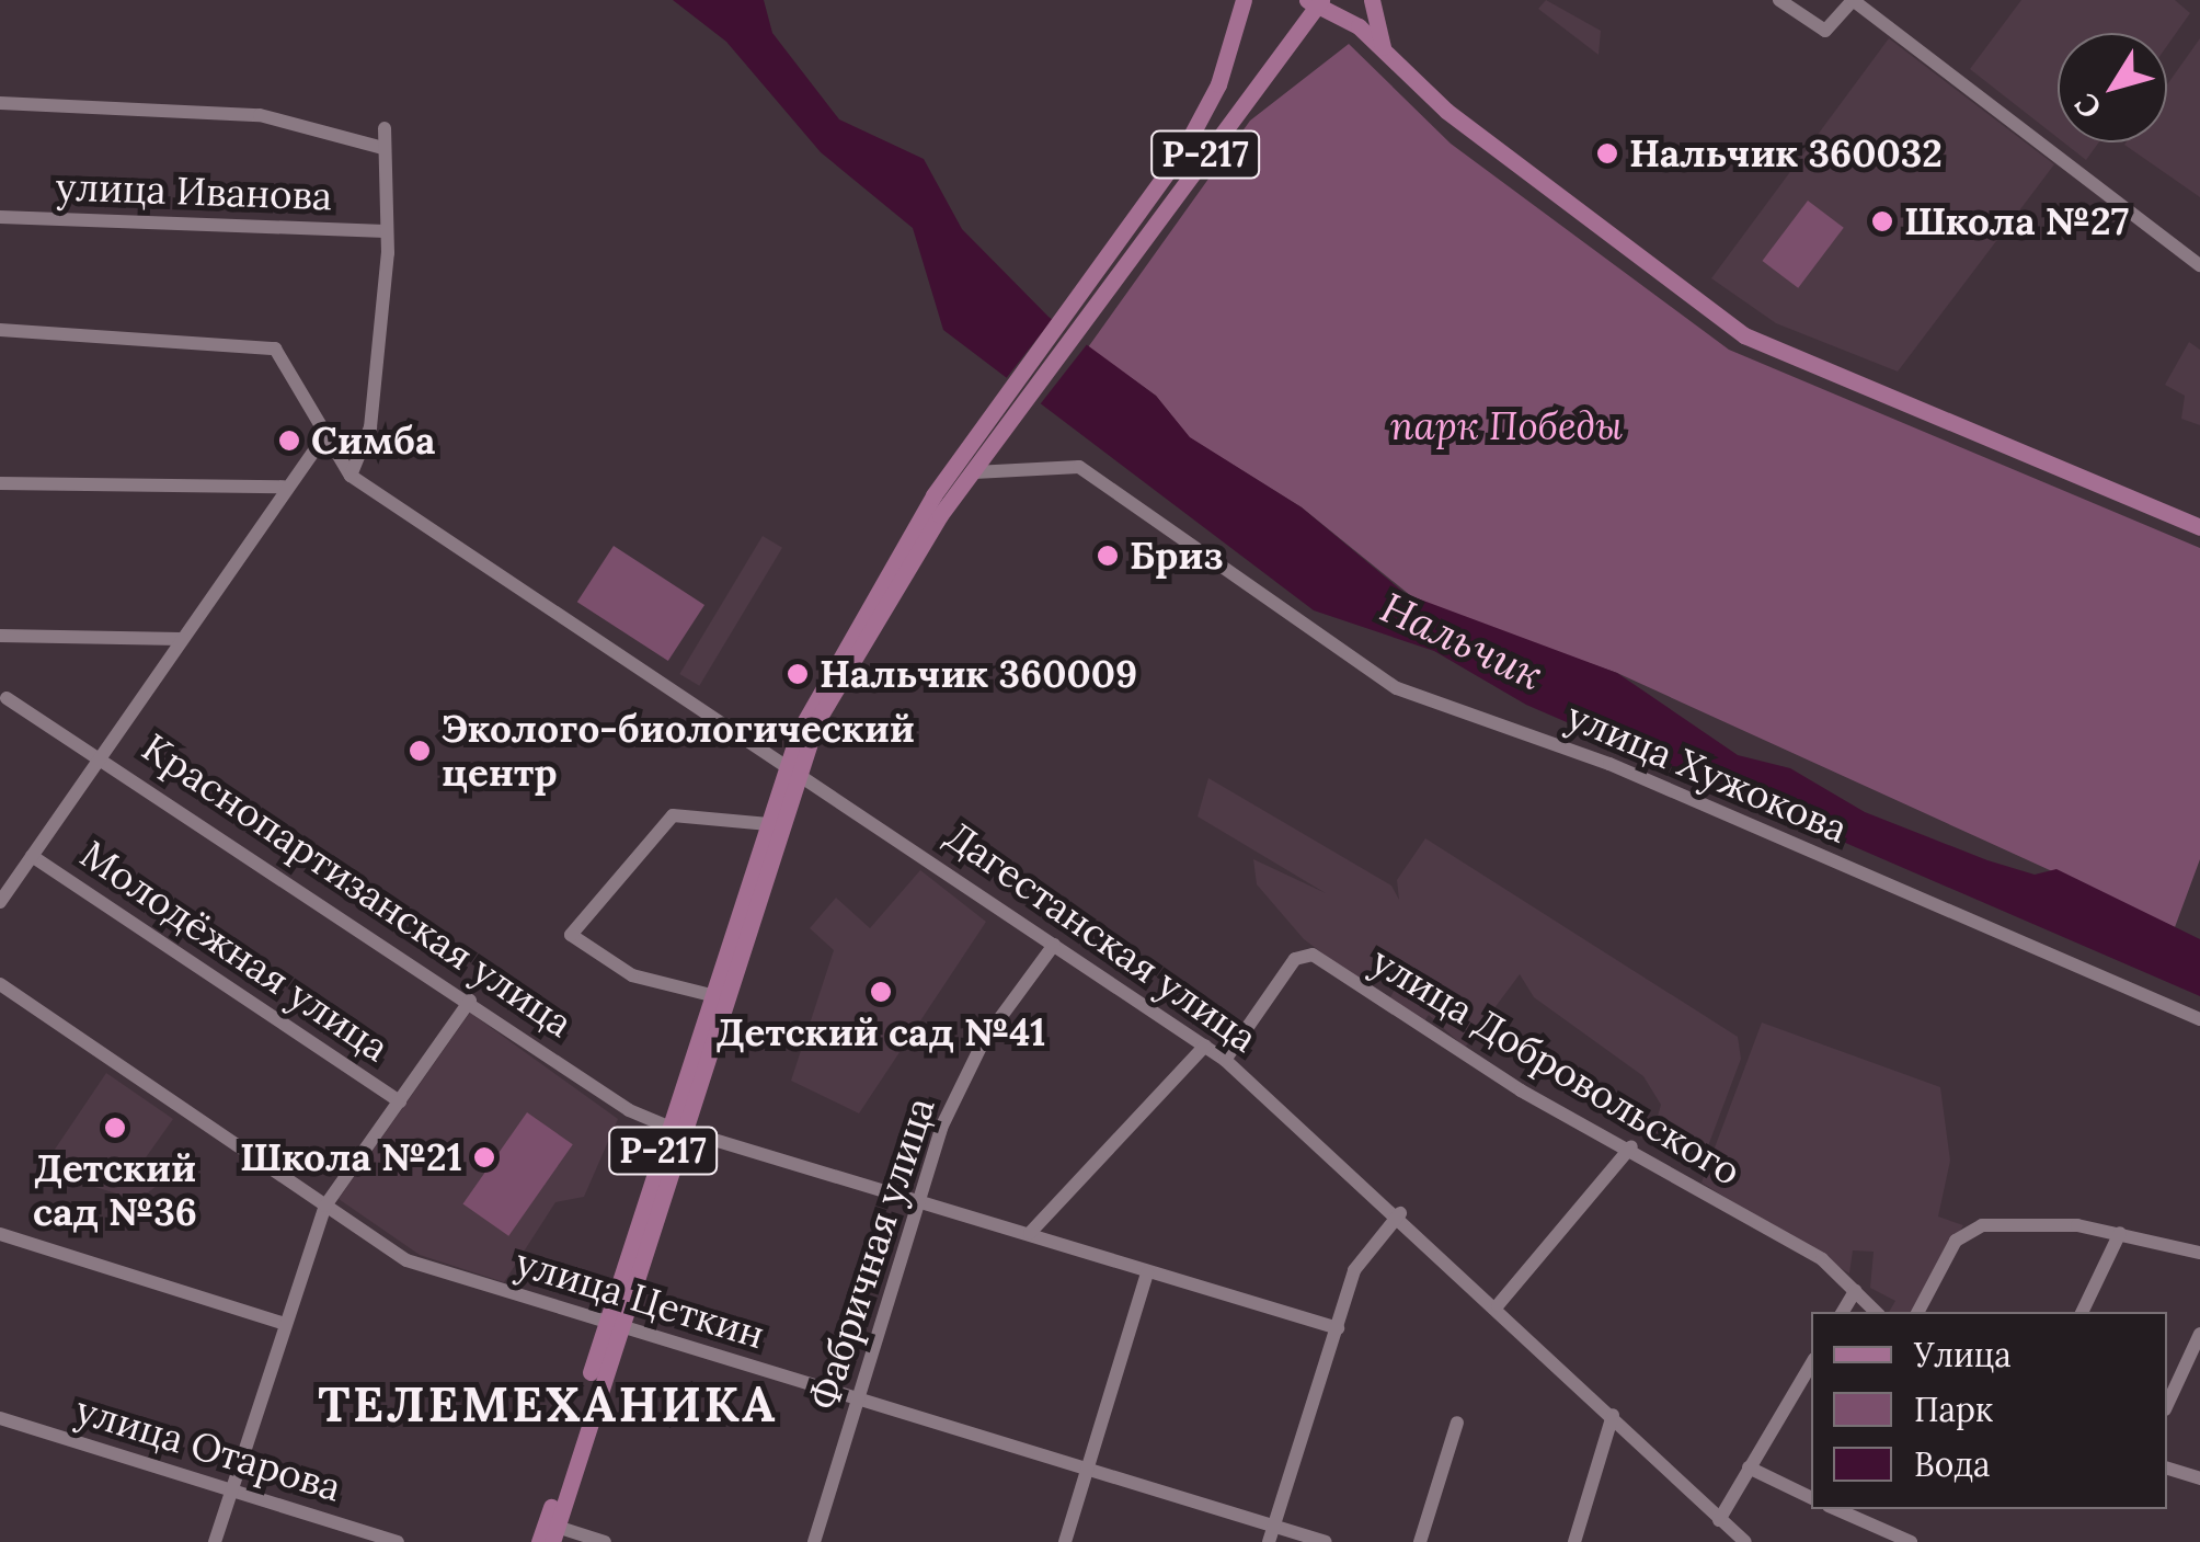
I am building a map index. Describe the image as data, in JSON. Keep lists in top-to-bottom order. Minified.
{"streets":{"main road":["Р-217"],"street":["улица Иванова","улица Хужокова","Краснопартизанская улица","Дагестанская улица","Молодёжная улица","улица Добровольского","Фабричная улица","улица Цеткин","улица Отарова"]},"crossings":[["Р-217","улица Хужокова"],["Р-217","Краснопартизанская улица"],["Р-217","Дагестанская улица"],["Р-217","улица Цеткин"],["Краснопартизанская улица","Фабричная улица"],["Дагестанская улица","улица Добровольского"],["Дагестанская улица","Фабричная улица"],["Фабричная улица","улица Цеткин"]],"districts":["ТЕЛЕМЕХАНИКА"],"water":["Нальчик"],"parks":["парк Победы"],"places":["Нальчик 360032","Школа №27","Симба","Бриз","Нальчик 360009","Эколого-биологический центр","Детский сад №41","Детский сад №36","Школа №21"],"legend":["Улица","Парк","Вода"],"north":"bottom left"}
